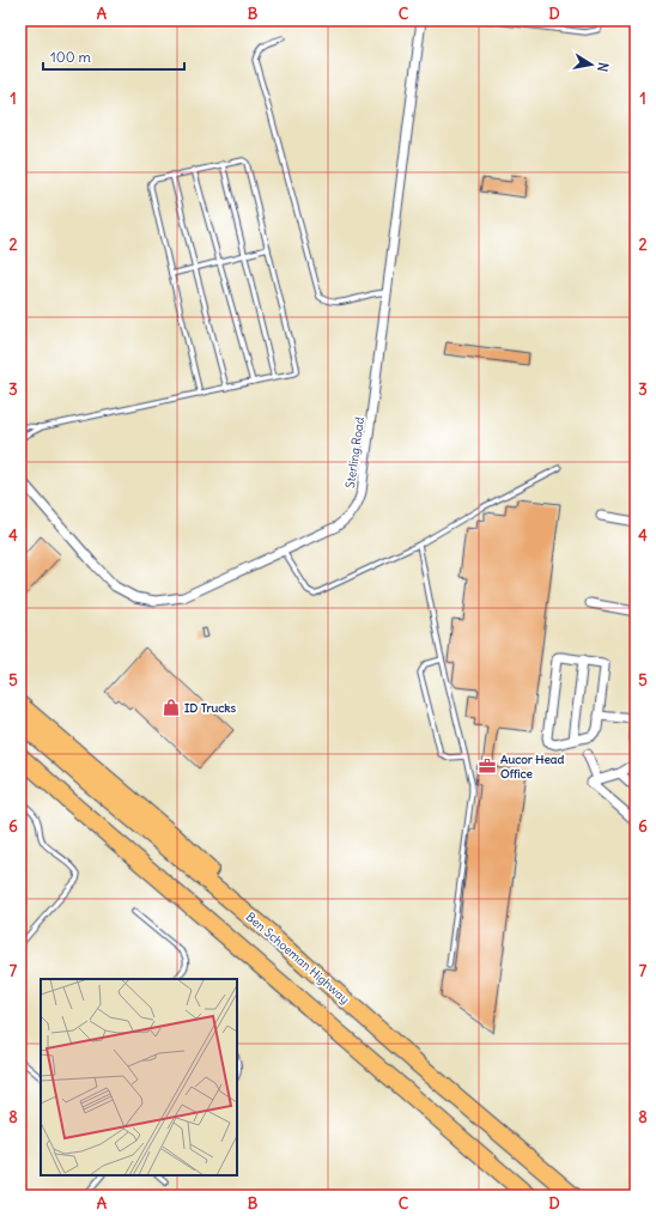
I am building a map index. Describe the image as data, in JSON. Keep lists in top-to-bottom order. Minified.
{"streets":{"highway":["Ben Schoeman Highway"],"street":["Sterling Road"]},"places":{"shop":["ID Trucks"],"office":["Aucor Head Office"]},"scale_bar":"100 m","north":"right","grid":{"columns":["A","B","C","D"],"rows":["1","2","3","4","5","6","7","8"]}}
